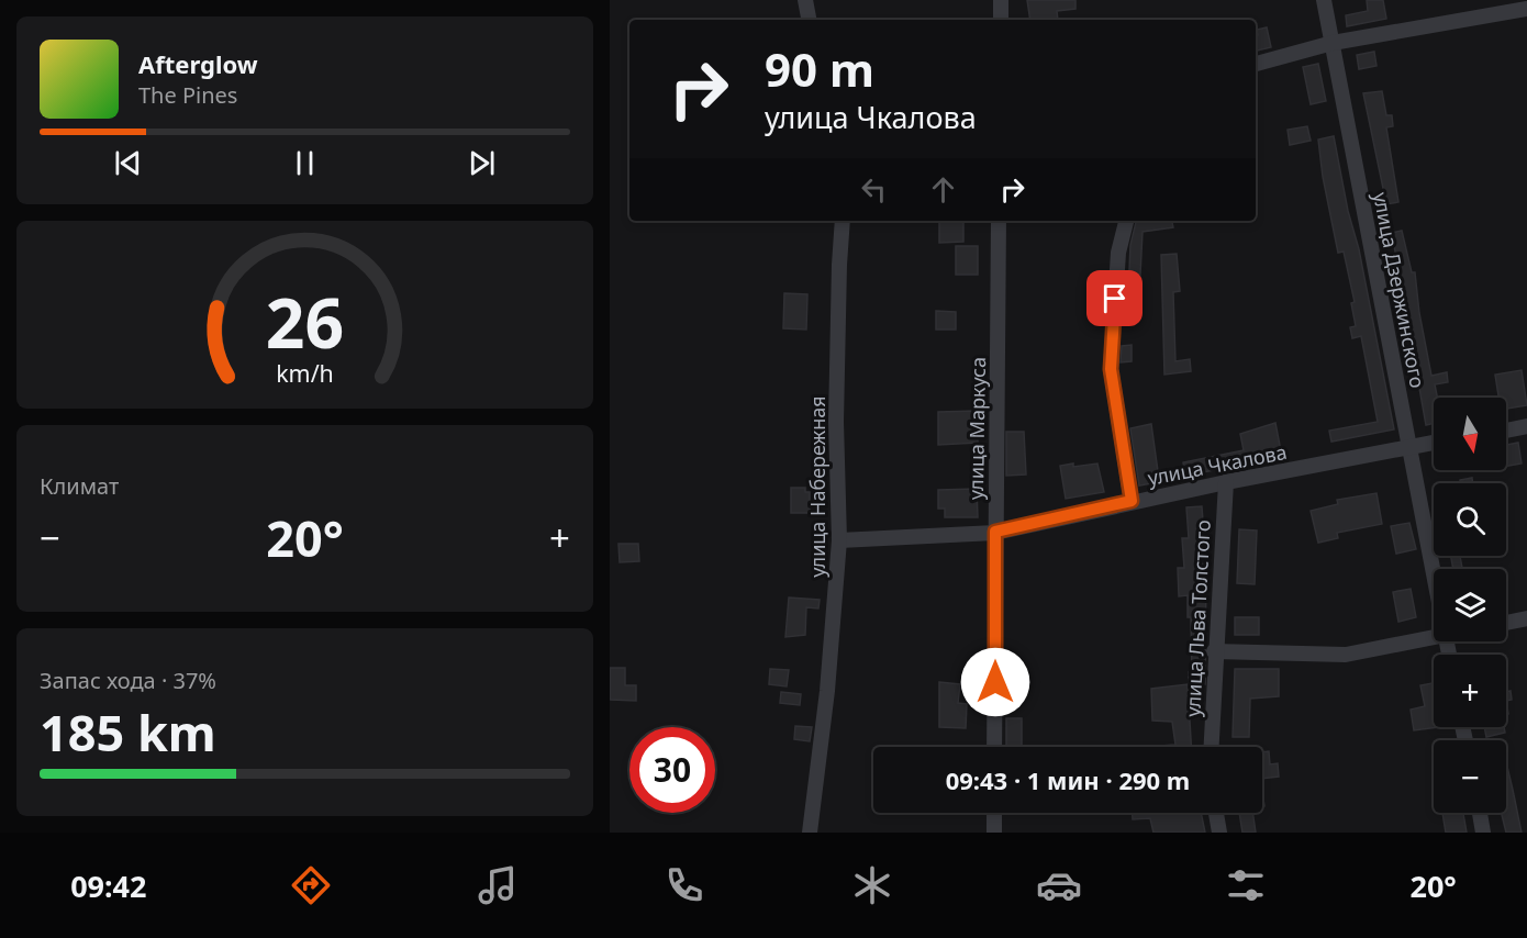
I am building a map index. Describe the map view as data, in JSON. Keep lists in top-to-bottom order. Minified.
{"streets":{"street":["улица Дзержинского","улица Маркуса","улица Чкалова","улица Набережная","улица Льва Толстого"]},"crossings":[["улица Дзержинского","улица Чкалова"],["улица Маркуса","улица Чкалова"],["улица Чкалова","улица Набережная"],["улица Чкалова","улица Льва Толстого"]],"north":"bottom","page":{"turn":["90 m","улица Чкалова"],"song":["Afterglow","The Pines"],"map_buttons":["+","−"],"tile":["Климат",["Запас хода · 37%","185 km"]],"heat":["−","20°","+"],"limit":"30","trip":"09:43 · 1 мин · 290 m","tabs":["09:42","20°"],"gauge":["26","km/h"]}}
